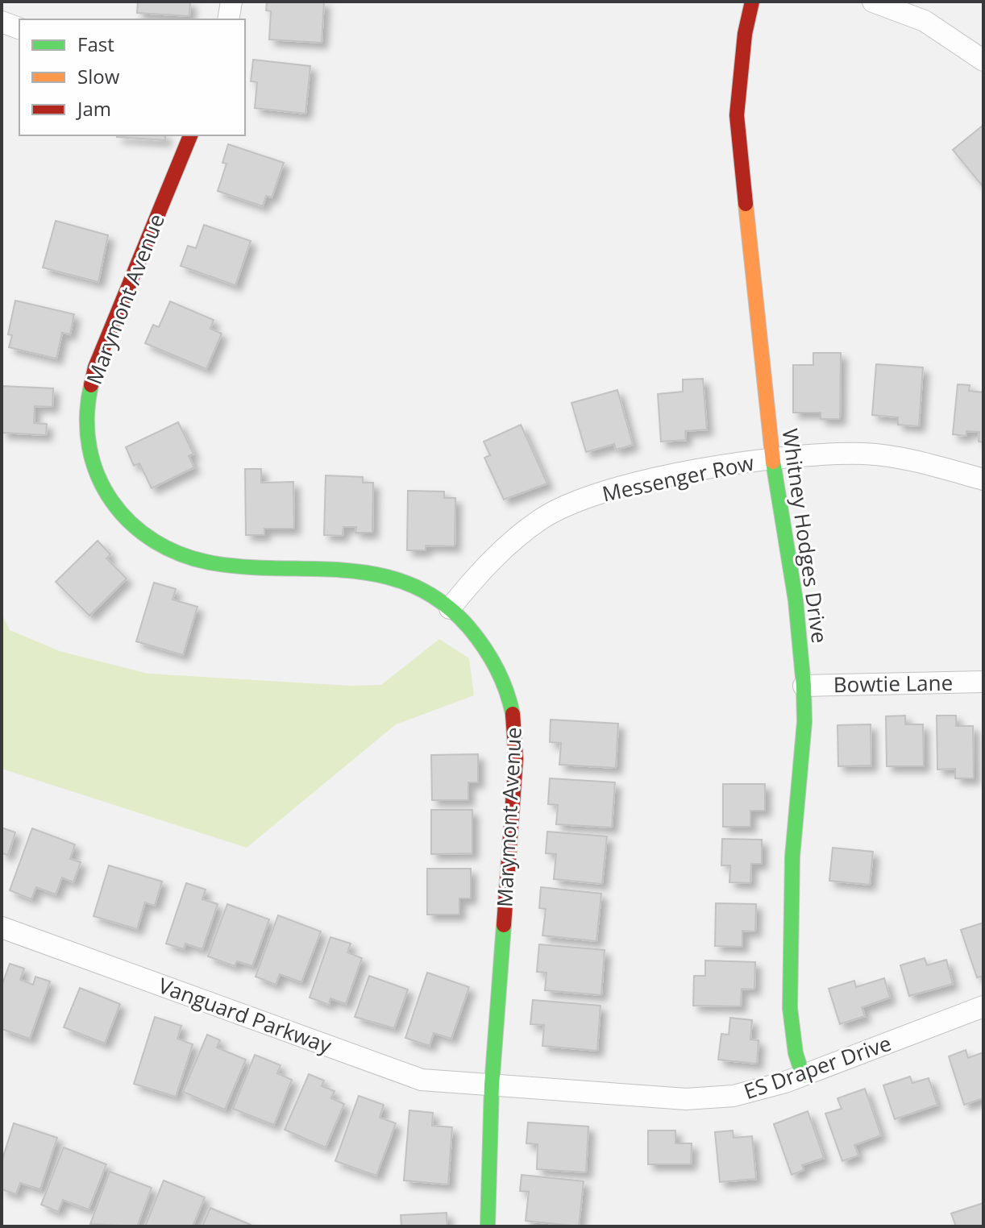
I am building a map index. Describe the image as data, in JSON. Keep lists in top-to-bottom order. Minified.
{"streets":{"street":["Marymont Avenue","Messenger Row","Whitney Hodges Drive","Bowtie Lane","Vanguard Parkway","ES Draper Drive"]},"crossings":[["Marymont Avenue","Messenger Row"],["Marymont Avenue","Vanguard Parkway"],["Marymont Avenue","ES Draper Drive"],["Messenger Row","Whitney Hodges Drive"],["Whitney Hodges Drive","Bowtie Lane"],["Whitney Hodges Drive","ES Draper Drive"],["Vanguard Parkway","ES Draper Drive"]],"legend":["Fast","Slow","Jam"]}
